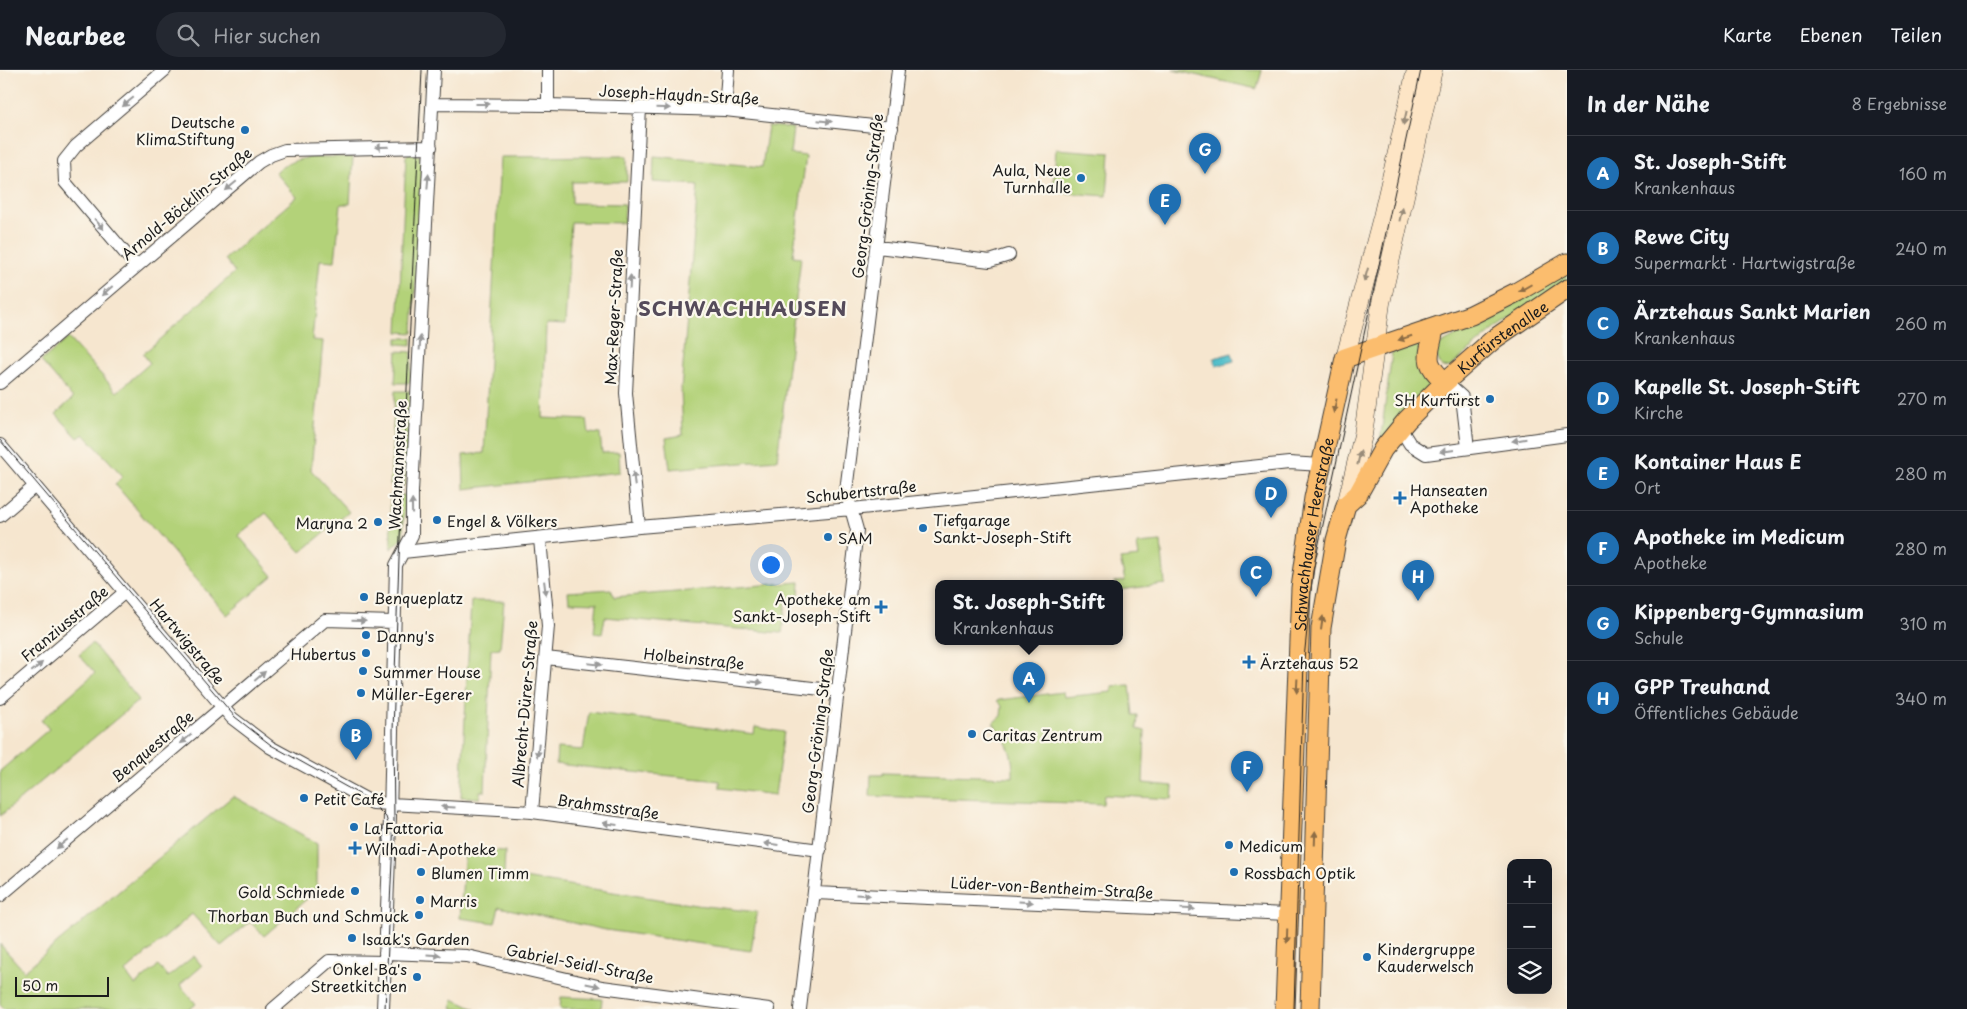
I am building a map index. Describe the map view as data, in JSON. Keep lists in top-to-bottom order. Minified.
{"streets":{"main road":["Kurfürstenallee","Schwachhauser Heerstraße"],"street":["Joseph-Haydn-Straße","Georg-Gröning-Straße","Arnold-Böcklin-Straße","Max-Reger-Straße","Wachmannstraße","Schubertstraße","Franziusstraße","Hartwigstraße","Holbeinstraße","Albrecht-Dürer-Straße","Benquestraße","Brahmsstraße","Lüder-von-Bentheim-Straße","Gabriel-Seidl-Straße"]},"crossings":[["Joseph-Haydn-Straße","Georg-Gröning-Straße"],["Joseph-Haydn-Straße","Max-Reger-Straße"],["Joseph-Haydn-Straße","Wachmannstraße"],["Georg-Gröning-Straße","Schubertstraße"],["Georg-Gröning-Straße","Holbeinstraße"],["Georg-Gröning-Straße","Brahmsstraße"],["Georg-Gröning-Straße","Lüder-von-Bentheim-Straße"],["Arnold-Böcklin-Straße","Wachmannstraße"],["Max-Reger-Straße","Schubertstraße"],["Kurfürstenallee","Schwachhauser Heerstraße"],["Wachmannstraße","Schubertstraße"],["Wachmannstraße","Hartwigstraße"],["Wachmannstraße","Benquestraße"],["Wachmannstraße","Brahmsstraße"],["Wachmannstraße","Gabriel-Seidl-Straße"],["Schubertstraße","Schwachhauser Heerstraße"],["Schubertstraße","Albrecht-Dürer-Straße"],["Schwachhauser Heerstraße","Lüder-von-Bentheim-Straße"],["Franziusstraße","Hartwigstraße"],["Hartwigstraße","Benquestraße"],["Hartwigstraße","Brahmsstraße"],["Holbeinstraße","Albrecht-Dürer-Straße"],["Albrecht-Dürer-Straße","Brahmsstraße"]],"one_way":["Joseph-Haydn-Straße","Arnold-Böcklin-Straße","Max-Reger-Straße","Wachmannstraße","Franziusstraße","Holbeinstraße","Albrecht-Dürer-Straße","Brahmsstraße","Lüder-von-Bentheim-Straße","Gabriel-Seidl-Straße"],"districts":["SCHWACHHAUSEN"],"places":{"other":["Deutsche KlimaStiftung","Aula, Neue Turnhalle","SH Kurfürst","Engel & Völkers","Maryna 2","Tiefgarage Sankt-Joseph-Stift","SAM","Benqueplatz","Danny's","Hubertus","Summer House","Müller-Egerer","Caritas Zentrum","Petit Café","La Fattoria","Medicum","Blumen Timm","Rossbach Optik","Gold Schmiede","Marris","Thorban Buch und Schmuck","Isaak's Garden","Kindergruppe Kauderwelsch","Onkel Ba's Streetkitchen"],"health":["Hanseaten Apotheke","Apotheke am Sankt-Joseph-Stift","Ärztehaus 52","Wilhadi-Apotheke"]},"scale_bar":"50 m","page":{"header":"Nearbee","search":"Hier suchen","nav":["Karte","Ebenen","Teilen"],"heading":["In der Nähe","8 Ergebnisse"],"pins":["G","E","D","C","H","A","B","F"],"list":[{"mark":"A","name":"St. Joseph-Stift","note":"Krankenhaus","value":"160 m"},{"mark":"B","name":"Rewe City","note":"Supermarkt · Hartwigstraße","value":"240 m"},{"mark":"C","name":"Ärztehaus Sankt Marien","note":"Krankenhaus","value":"260 m"},{"mark":"D","name":"Kapelle St. Joseph-Stift","note":"Kirche","value":"270 m"},{"mark":"E","name":"Kontainer Haus E","note":"Ort","value":"280 m"},{"mark":"F","name":"Apotheke im Medicum","note":"Apotheke","value":"280 m"},{"mark":"G","name":"Kippenberg-Gymnasium","note":"Schule","value":"310 m"},{"mark":"H","name":"GPP Treuhand","note":"Öffentliches Gebäude","value":"340 m"}],"popup":["St. Joseph-Stift","Krankenhaus"],"map_buttons":["+","−"],"scale":"50 m"}}
